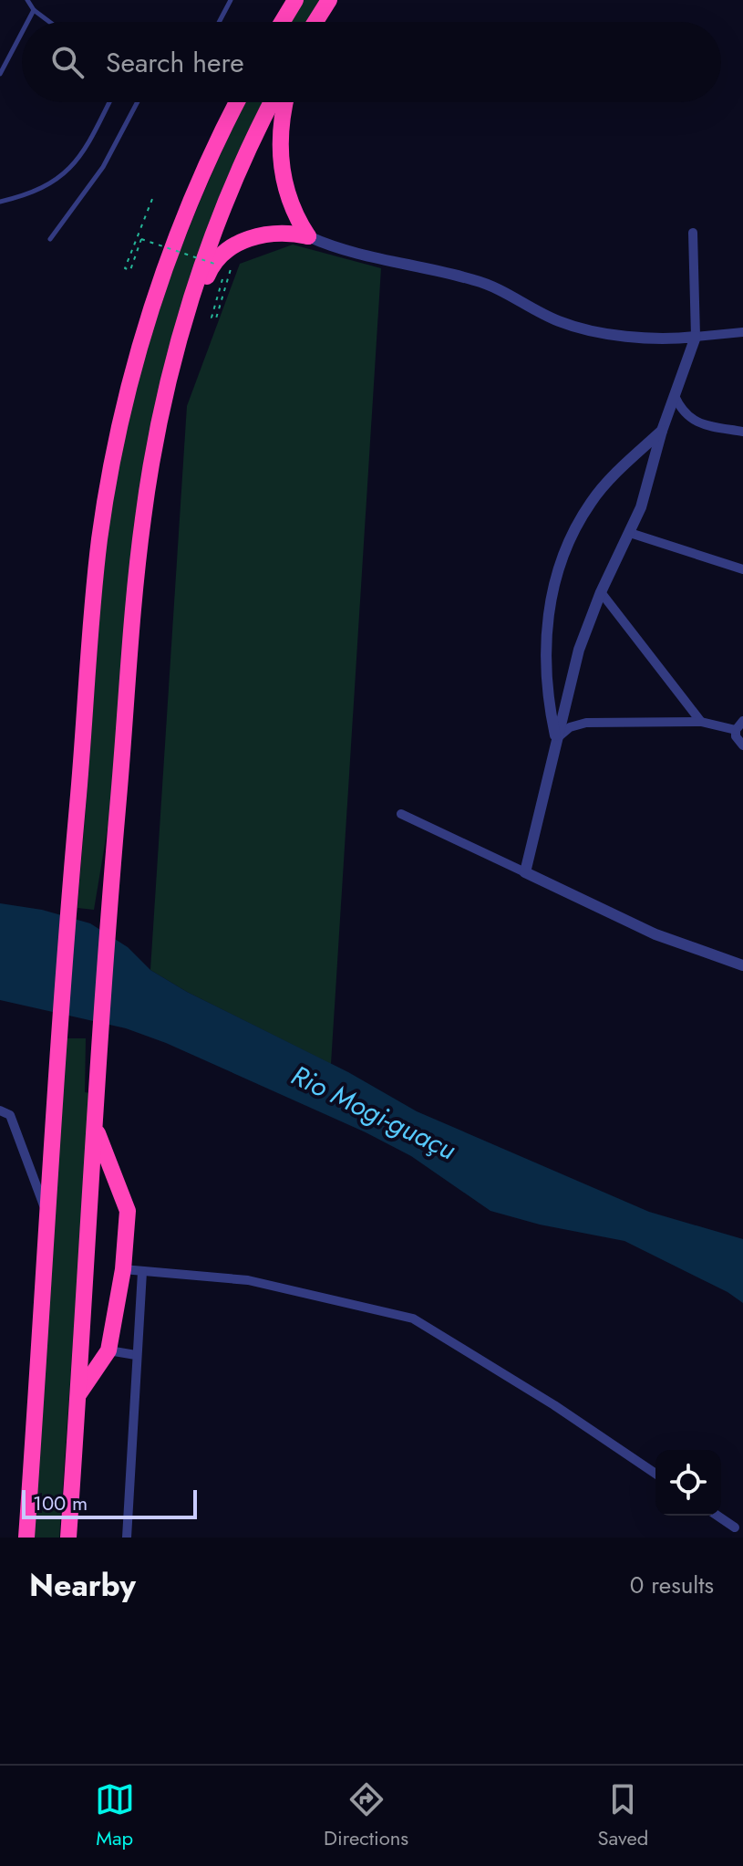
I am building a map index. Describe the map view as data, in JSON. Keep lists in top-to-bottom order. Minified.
{"water":["Rio Mogi-guaçu"],"scale_bar":"100 m","page":{"search":"Search here","scale":"100 m","heading":["Nearby","0 results"],"nav":["Map","Directions","Saved"]}}
